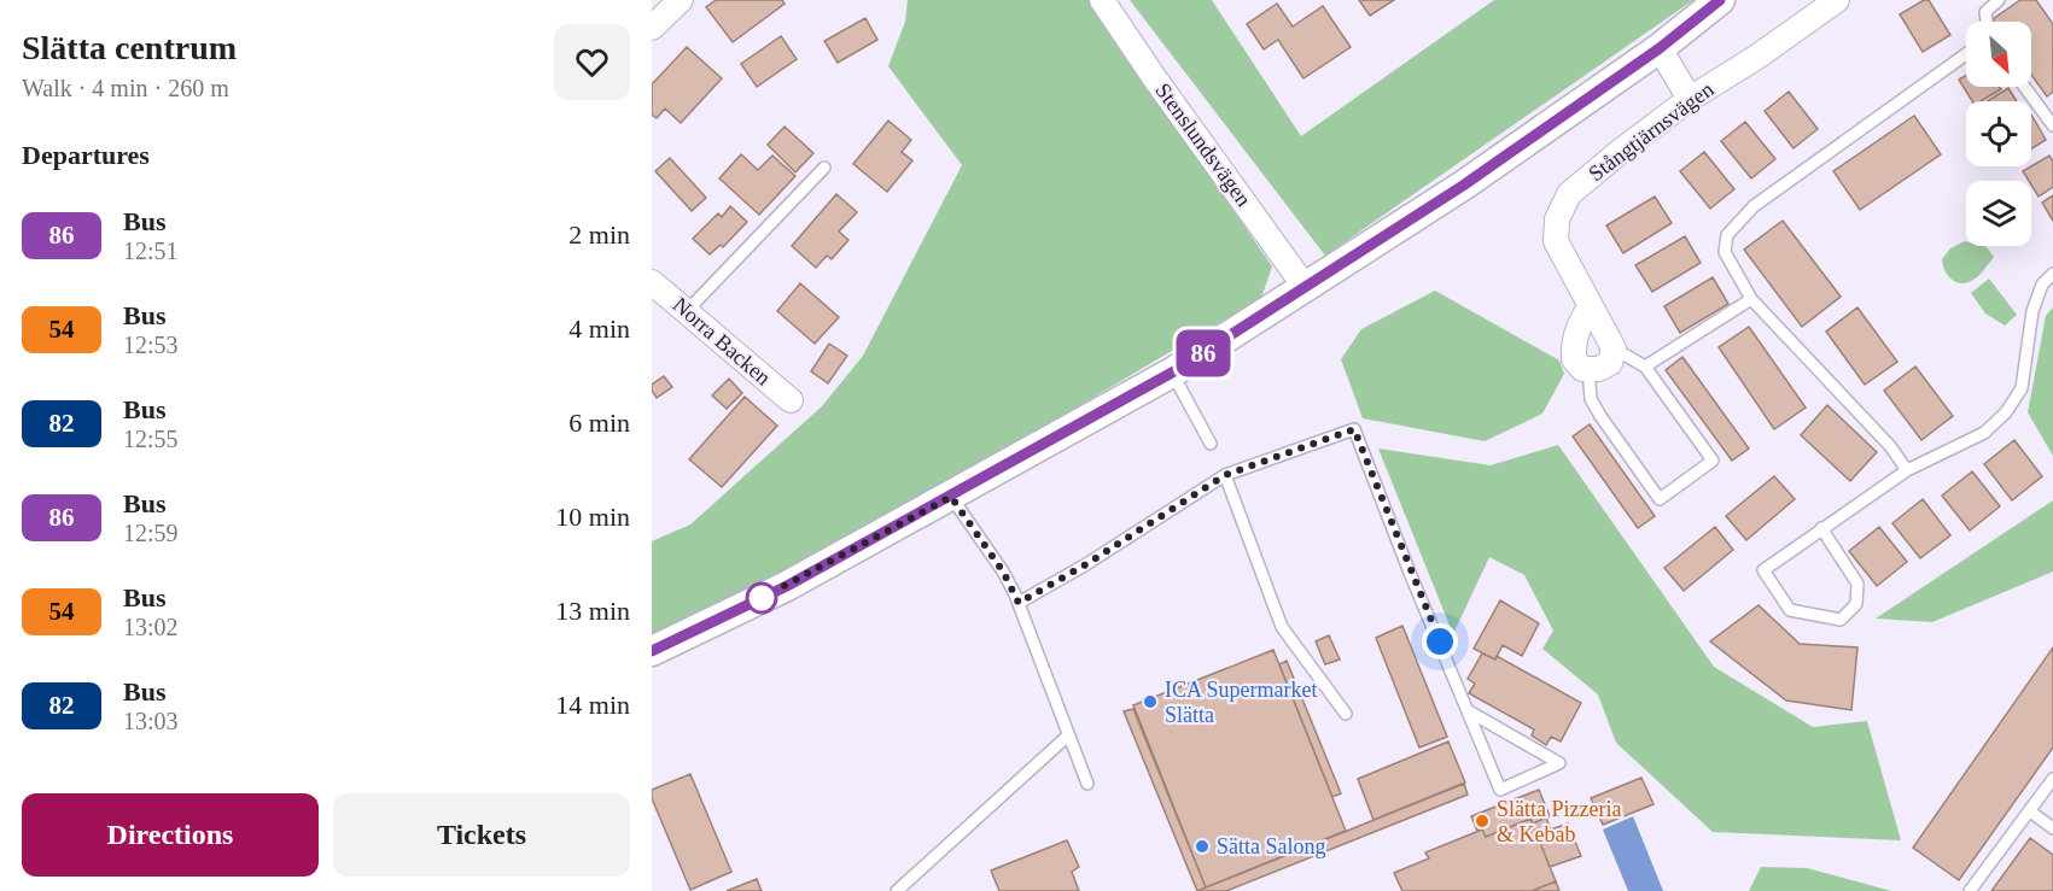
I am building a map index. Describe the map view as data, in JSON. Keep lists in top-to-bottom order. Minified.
{"streets":{"street":["Stångtjärnsvägen","Stenslundsvägen","Norra Backen"]},"places":["ICA Supermarket Slätta","Slätta Pizzeria & Kebab","Sätta Salong"],"lines":["bus line 86"],"north":"bottom right","page":{"heading":[["Slätta centrum","Walk · 4 min · 260 m"],"Departures"],"on_map":"86","list":[{"mark":"86","name":"Bus","note":"12:51","value":"2 min"},{"mark":"54","name":"Bus","note":"12:53","value":"4 min"},{"mark":"82","name":"Bus","note":"12:55","value":"6 min"},{"mark":"86","name":"Bus","note":"12:59","value":"10 min"},{"mark":"54","name":"Bus","note":"13:02","value":"13 min"},{"mark":"82","name":"Bus","note":"13:03","value":"14 min"}],"buttons":["Directions","Tickets"]}}
